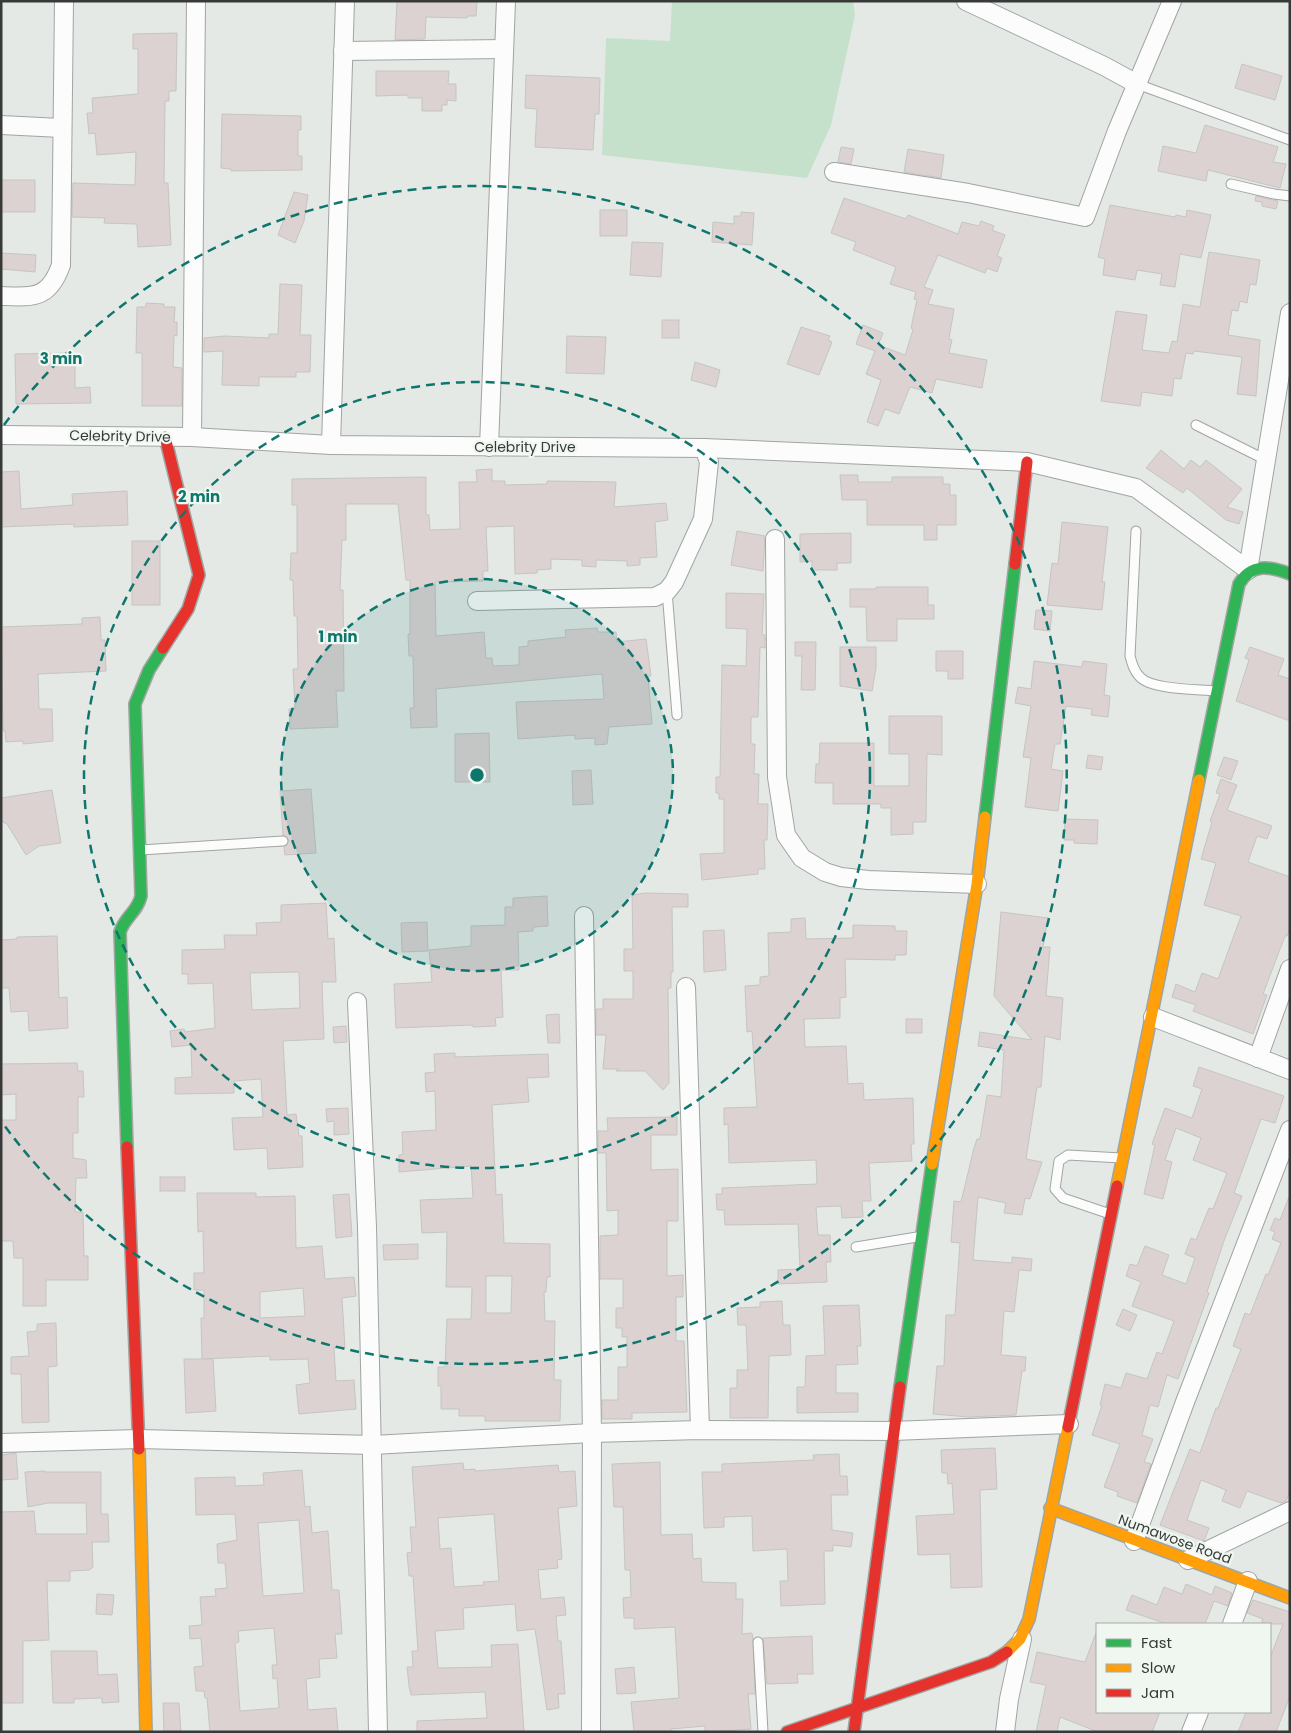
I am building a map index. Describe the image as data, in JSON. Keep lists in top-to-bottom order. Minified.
{"streets":{"street":["Celebrity Drive","Numawose Road"]},"legend":["Fast","Slow","Jam"],"rings":["3 min","2 min","1 min"]}
